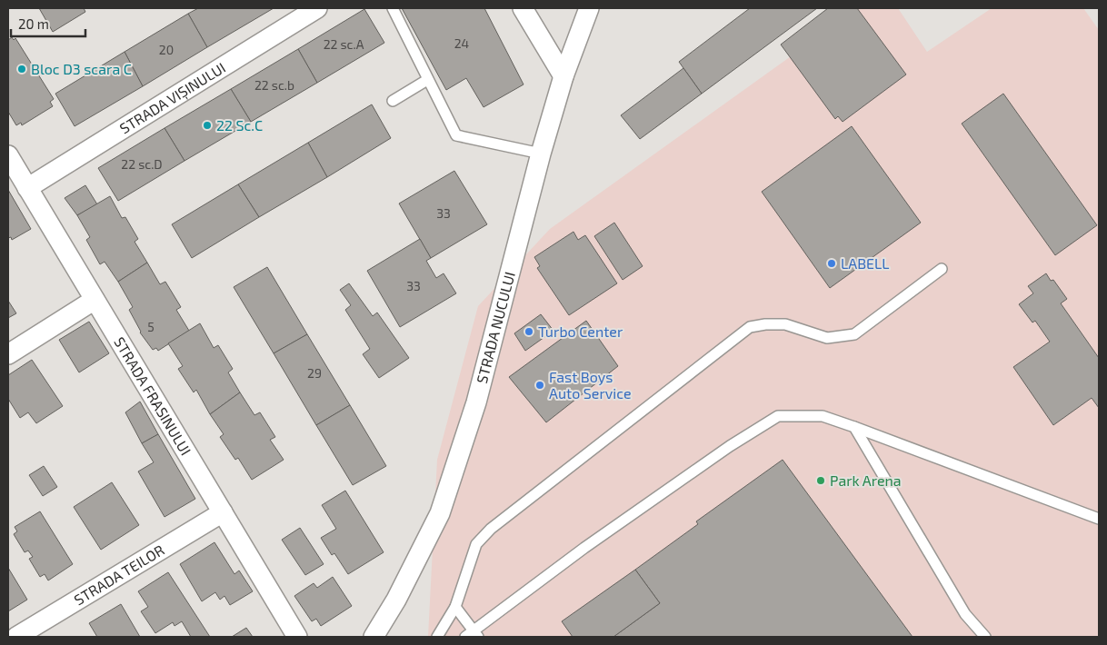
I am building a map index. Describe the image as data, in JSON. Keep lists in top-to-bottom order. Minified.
{"streets":{"street":["STRADA VIȘINULUI","STRADA NUCULUI","STRADA FRASINULUI","STRADA TEILOR"]},"crossings":[["STRADA VIȘINULUI","STRADA FRASINULUI"],["STRADA FRASINULUI","STRADA TEILOR"]],"places":["Bloc D3 scara C","22 Sc.C","LABELL","Turbo Center","Fast Boys Auto Service","Park Arena"],"house_numbers":["24","22 sc.A","20","22 sc.b","22 sc.D","33","33","5","29"],"scale_bar":"20 m"}
